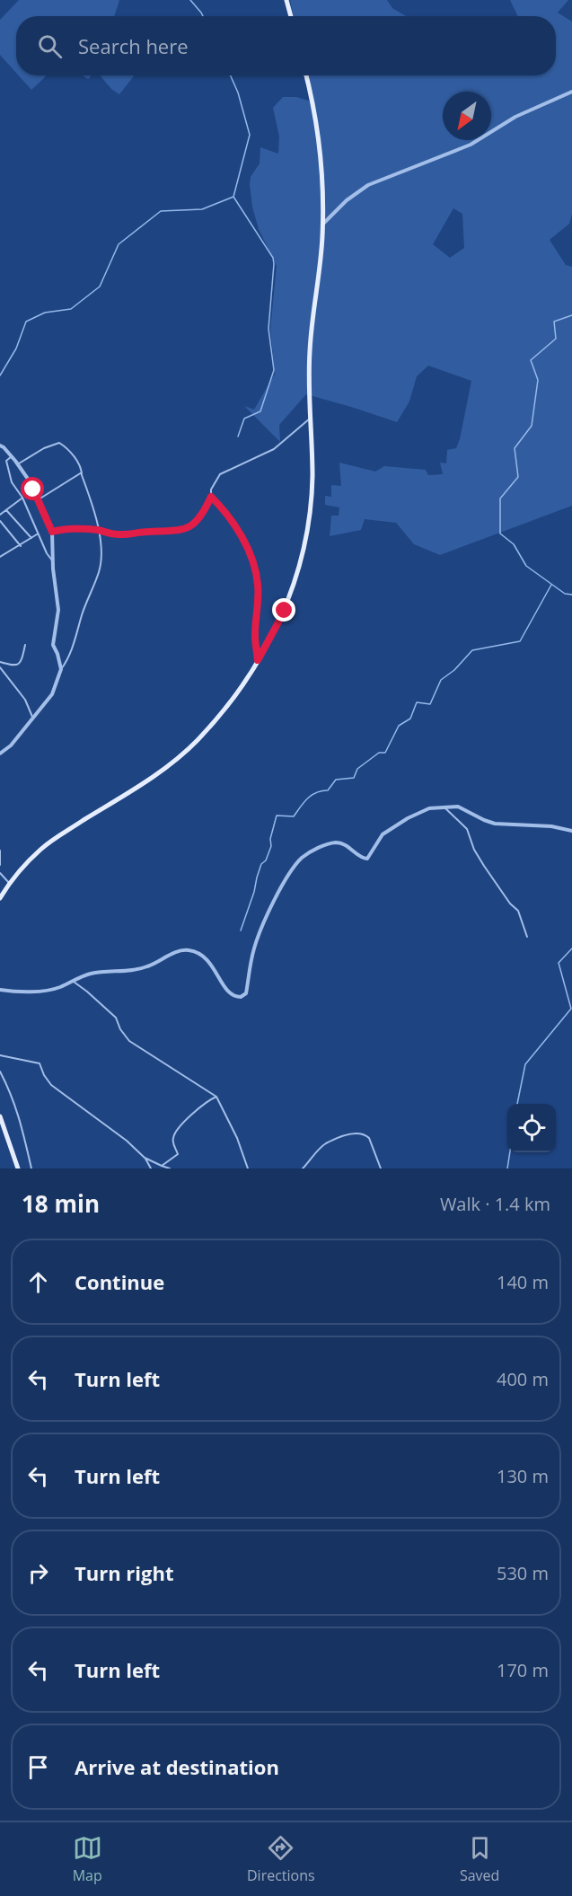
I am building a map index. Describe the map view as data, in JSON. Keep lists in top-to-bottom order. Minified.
{"north":"bottom left","page":{"search":"Search here","heading":["18 min","Walk · 1.4 km"],"list":[["Continue","140 m"],["Turn left","400 m"],["Turn left","130 m"],["Turn right","530 m"],["Turn left","170 m"],"Arrive at destination"],"nav":["Map","Directions","Saved"]}}
